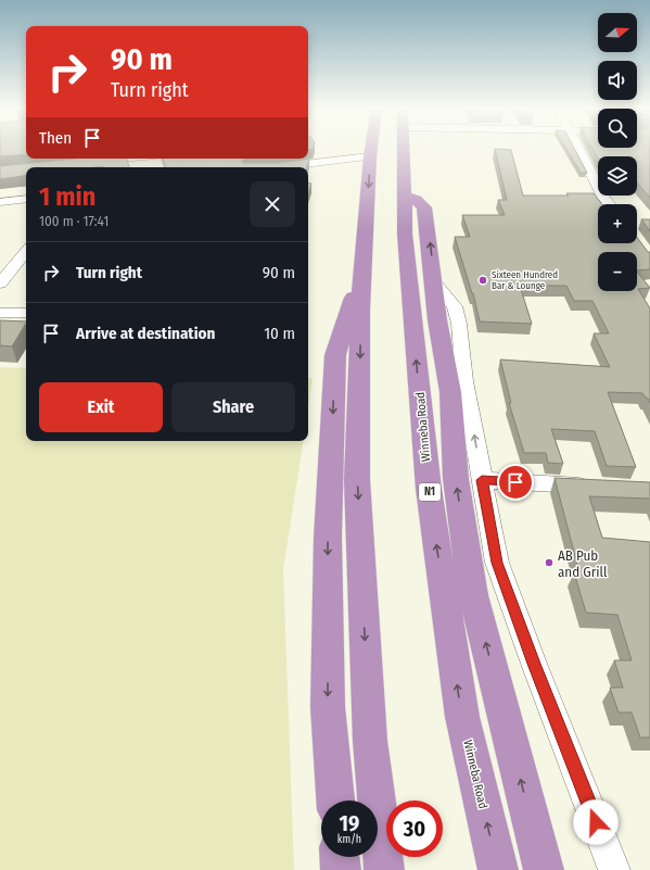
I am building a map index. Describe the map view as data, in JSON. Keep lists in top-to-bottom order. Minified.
{"streets":{"highway":["Winneba Road","N1"]},"places":["Sixteen Hundred Bar & Lounge","AB Pub and Grill"],"north":"right","page":{"map_buttons":["+","−"],"turn":["90 m","Turn right"],"then":"Then","heading":["1 min","100 m · 17:41"],"list":[{"name":"Turn right","value":"90 m"},{"name":"Arrive at destination","value":"10 m"}],"buttons":["Exit","Share"],"speed":"19 km/h","limit":"30"}}
